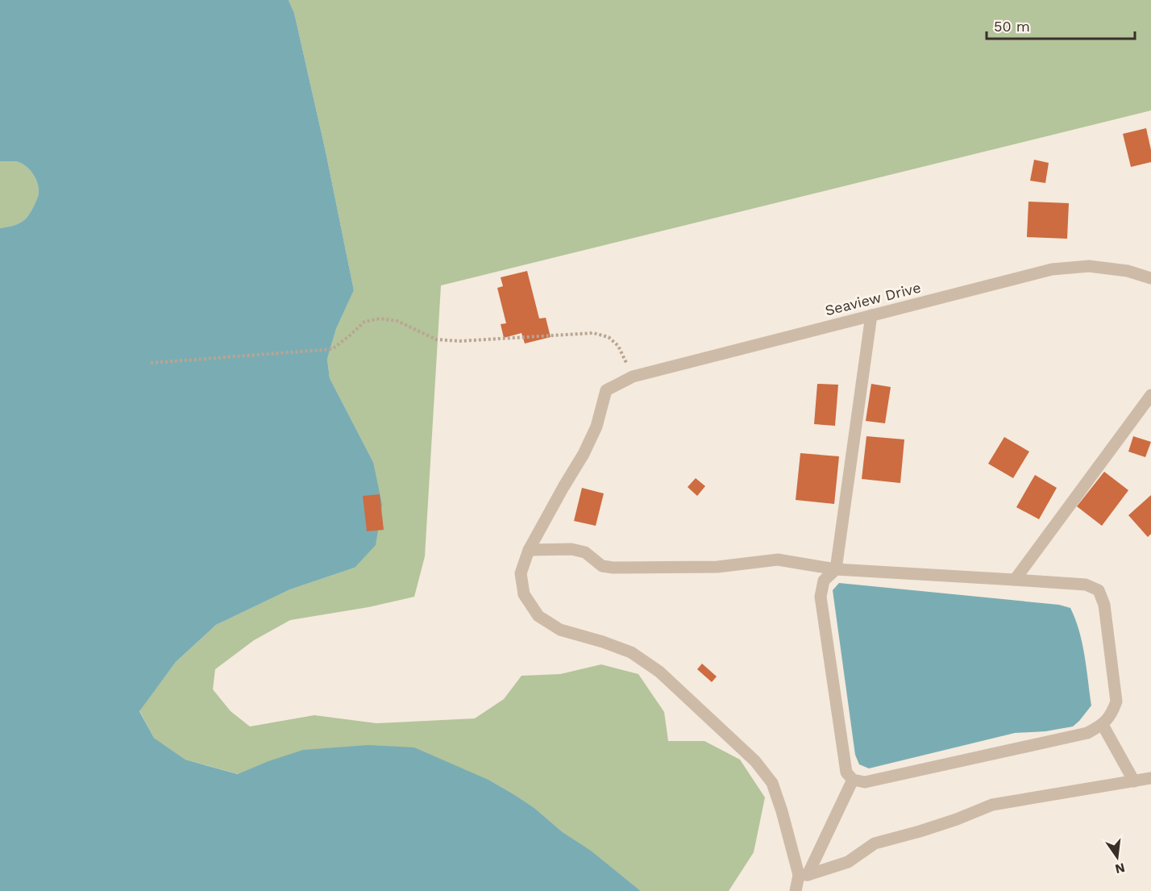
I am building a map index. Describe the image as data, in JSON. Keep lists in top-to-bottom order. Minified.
{"streets":{"street":["Seaview Drive"]},"scale_bar":"50 m","north":"bottom"}
